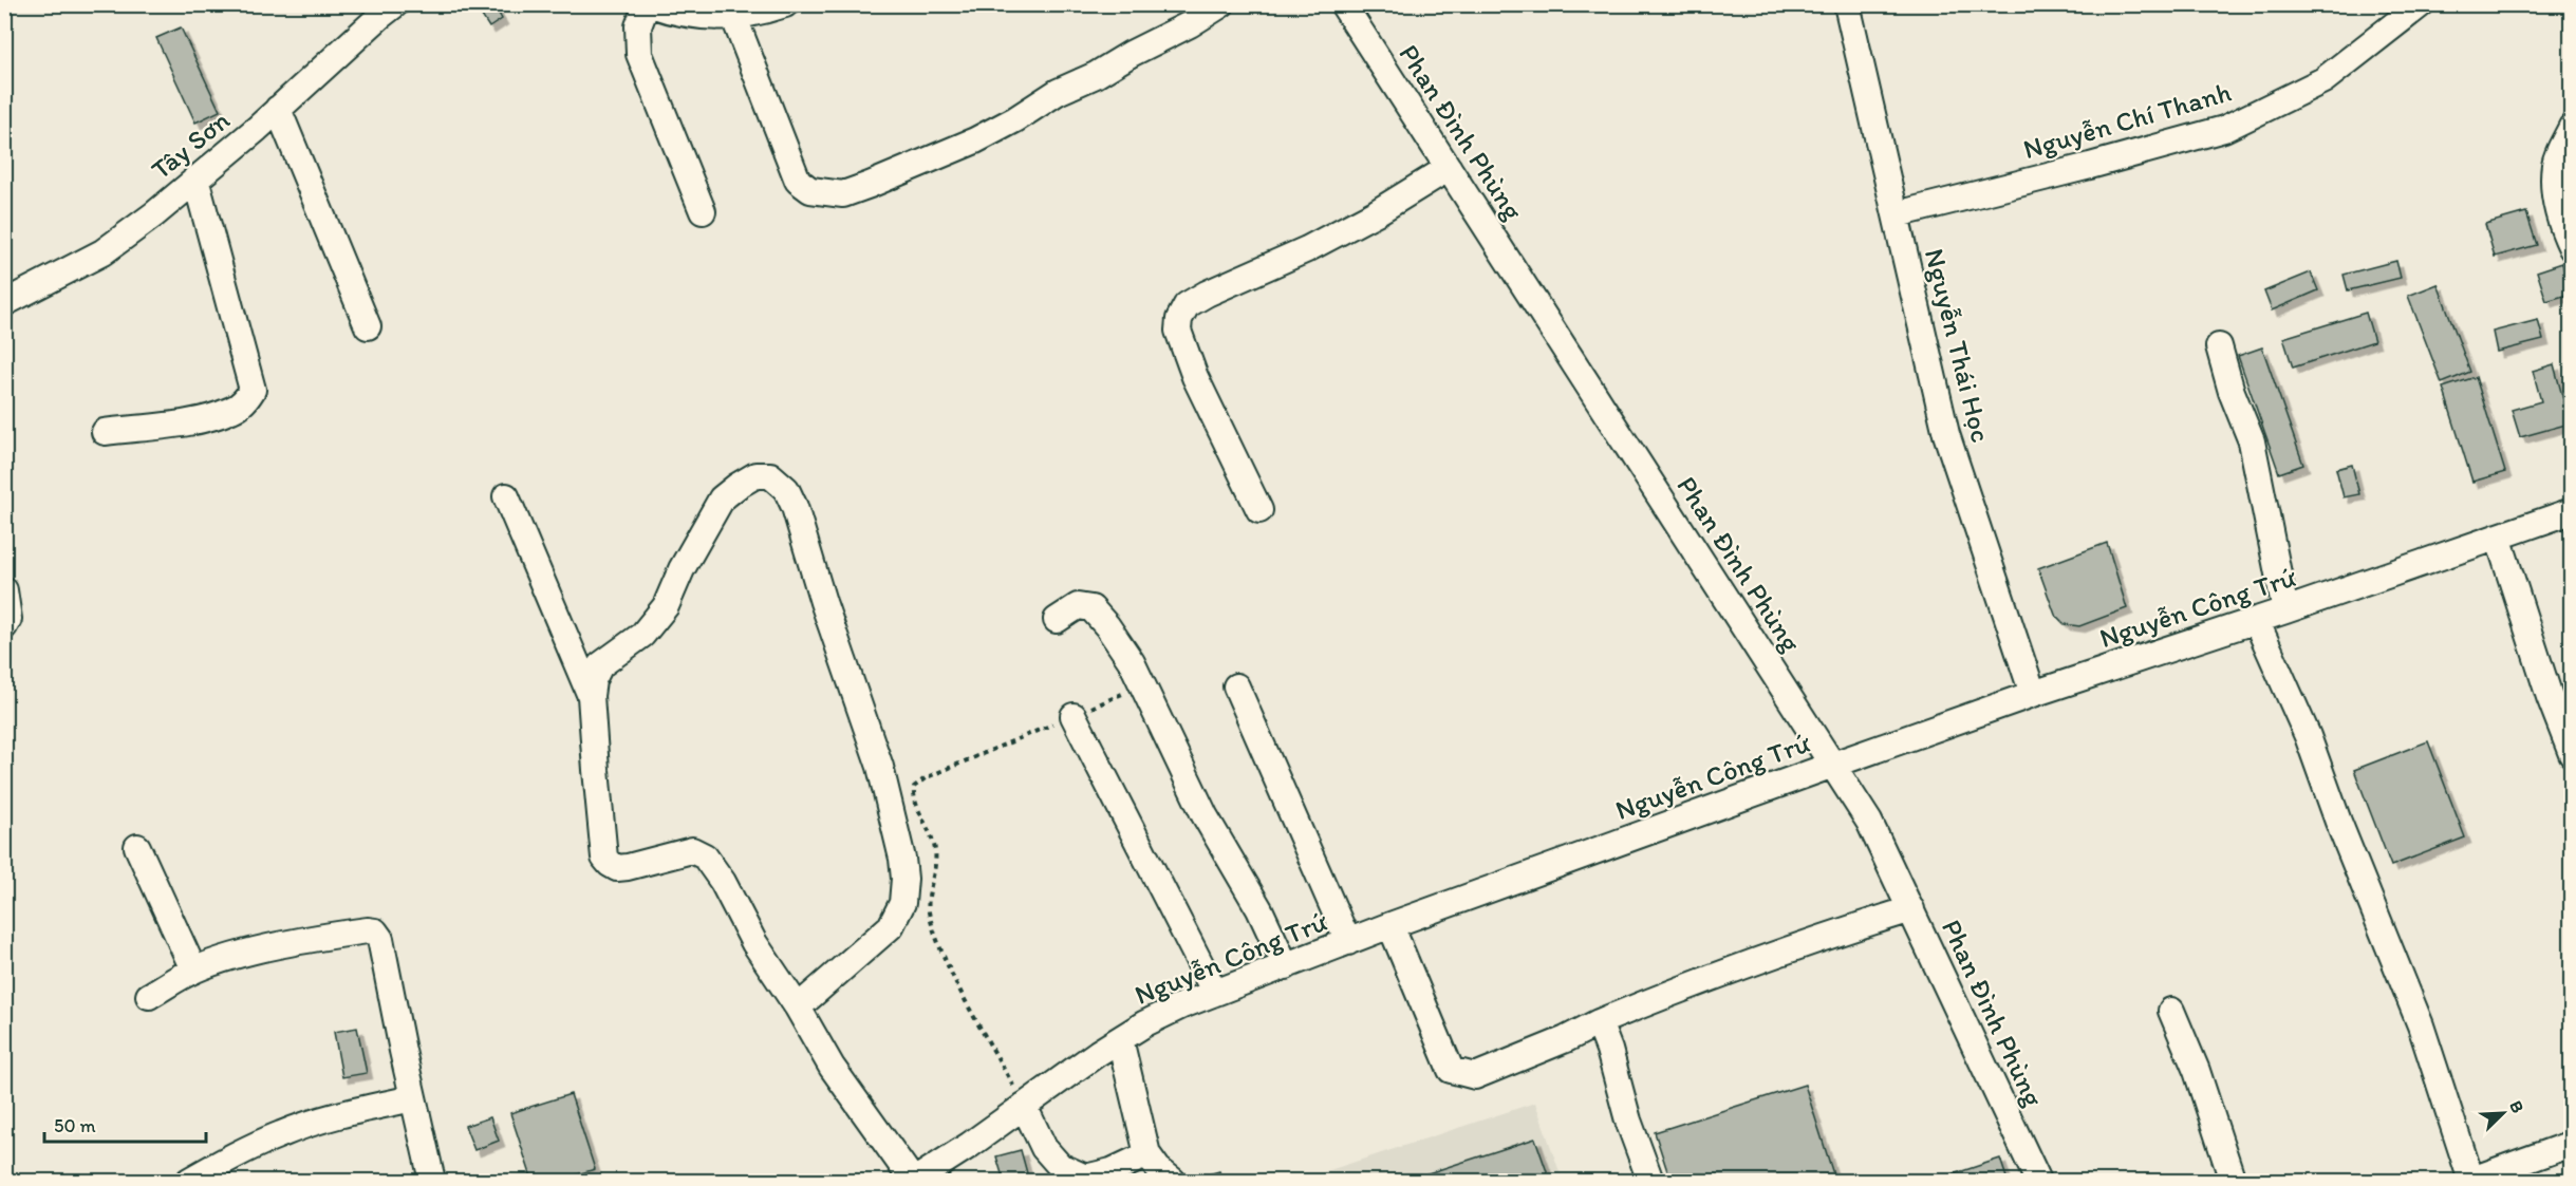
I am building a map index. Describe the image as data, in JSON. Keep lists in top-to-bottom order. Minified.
{"streets":{"street":["Nguyễn Chí Thanh","Phan Đình Phùng","Tây Sơn","Nguyễn Thái Học","Nguyễn Công Trứ"]},"crossings":[["Nguyễn Chí Thanh","Nguyễn Thái Học"],["Phan Đình Phùng","Nguyễn Công Trứ"],["Nguyễn Thái Học","Nguyễn Công Trứ"]],"scale_bar":"50 m","north":"top right"}
